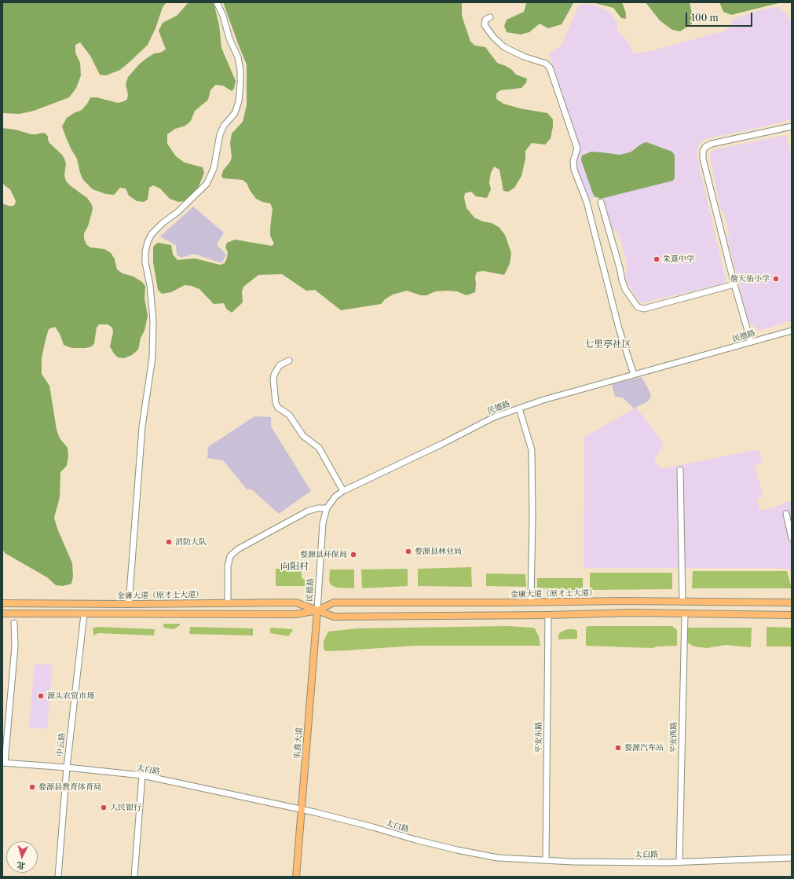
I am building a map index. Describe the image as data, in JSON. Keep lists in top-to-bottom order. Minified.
{"streets":{"main road":["金庸大道（原才士大道）","朱熹大道"],"street":["民德路","平安东路","平安西路","中云路","太白路"]},"crossings":[["民德路","金庸大道（原才士大道）"],["民德路","朱熹大道"],["金庸大道（原才士大道）","平安东路"],["金庸大道（原才士大道）","平安西路"],["金庸大道（原才士大道）","朱熹大道"],["金庸大道（原才士大道）","中云路"],["平安东路","太白路"],["平安西路","太白路"],["朱熹大道","太白路"],["中云路","太白路"]],"districts":["七里亭社区","向阳村"],"places":["朱熹中学","詹天佑小学","消防大队","婺源县林业局","婺源县环保局","源头农贸市场","婺源汽车站","婺源县教育体育局","人民银行"],"scale_bar":"100 m","north":"bottom"}
